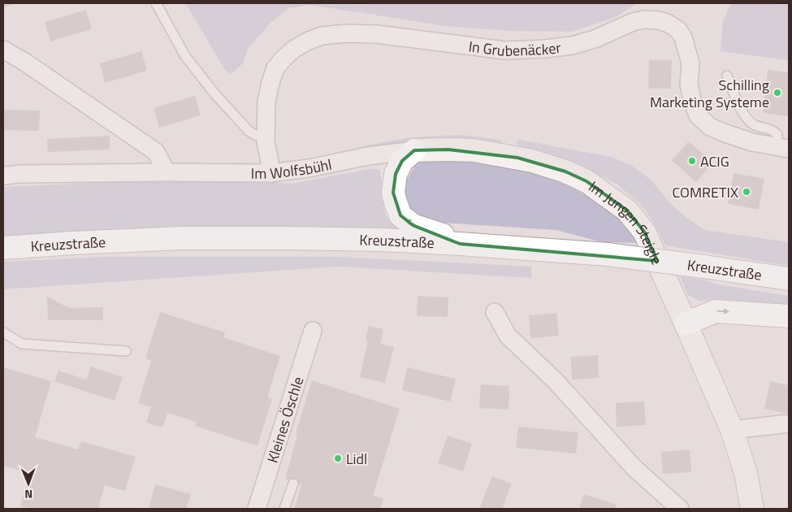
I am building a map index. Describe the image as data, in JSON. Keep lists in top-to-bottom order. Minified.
{"streets":{"main road":["Kreuzstraße"],"street":["In Grubenäcker","Im Wolfsbühl","Im Jungen Steigle","Kleines Öschle"]},"crossings":[["In Grubenäcker","Im Wolfsbühl"],["Im Wolfsbühl","Im Jungen Steigle"]],"places":["Schilling Marketing Systeme","ACIG","COMRETIX","Lidl"],"north":"bottom"}
